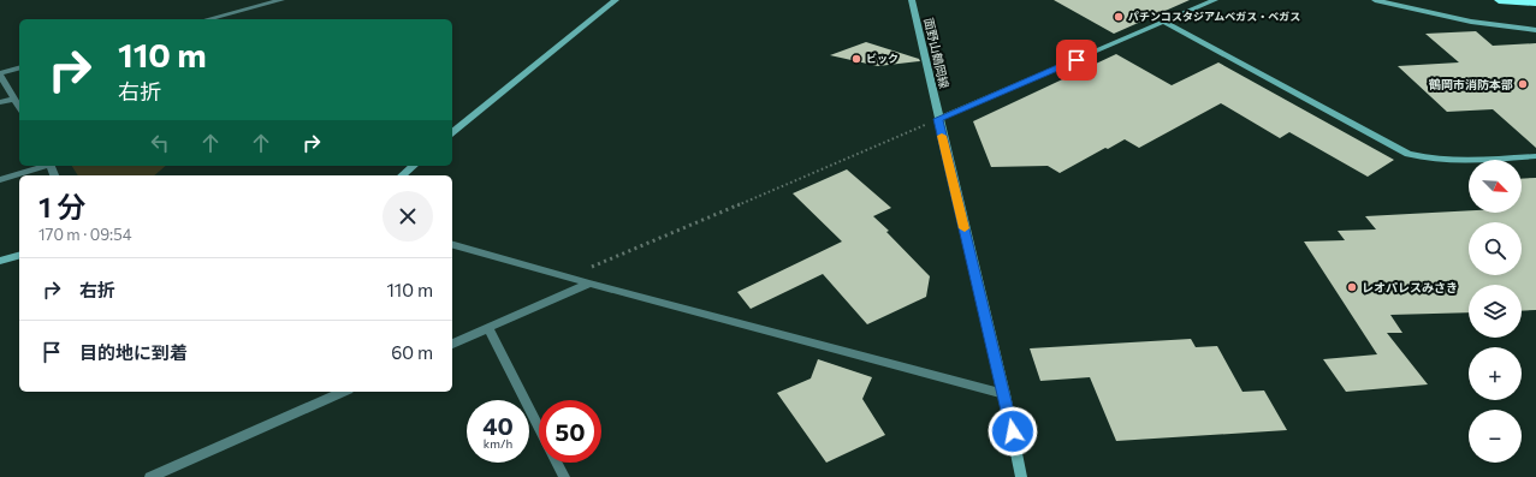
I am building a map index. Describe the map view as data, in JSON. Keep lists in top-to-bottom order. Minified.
{"streets":{"street":["面野山鶴岡線"]},"places":["パチンコスタジアムベガス・ベガス","ビック","鶴岡市消防本部","レオパレスみさき"],"north":"bottom right","page":{"turn":["110 m","右折"],"map_buttons":["+","−"],"heading":["1 分","170 m · 09:54"],"list":[{"name":"右折","value":"110 m"},{"name":"目的地に到着","value":"60 m"}],"speed":"40 km/h","limit":"50"}}
